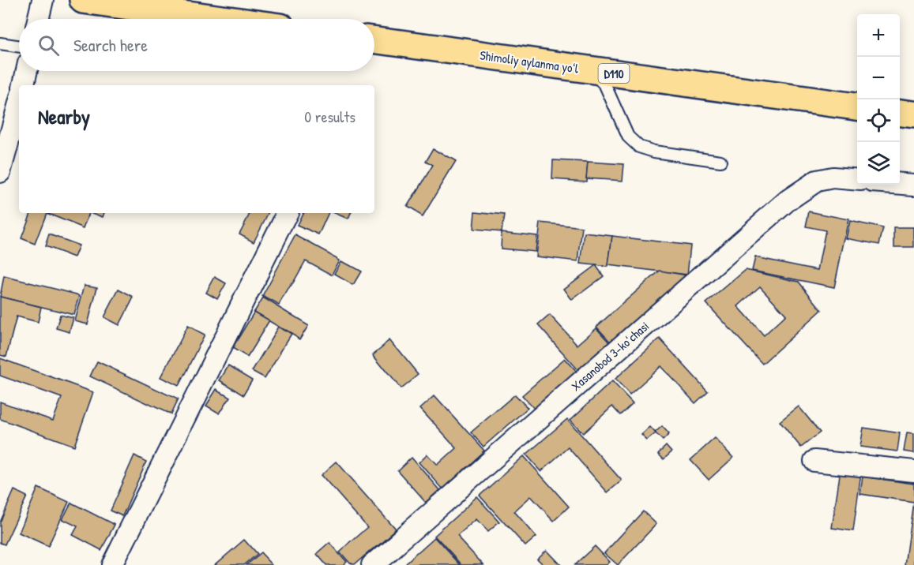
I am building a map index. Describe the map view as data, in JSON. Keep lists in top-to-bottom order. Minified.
{"streets":{"main road":["Shimoliy aylanma yoʻl","D110"],"street":["Xasanobod 3-koʻchasi"]},"page":{"map_buttons":["+","−"],"search":"Search here","heading":["Nearby","0 results"]}}
